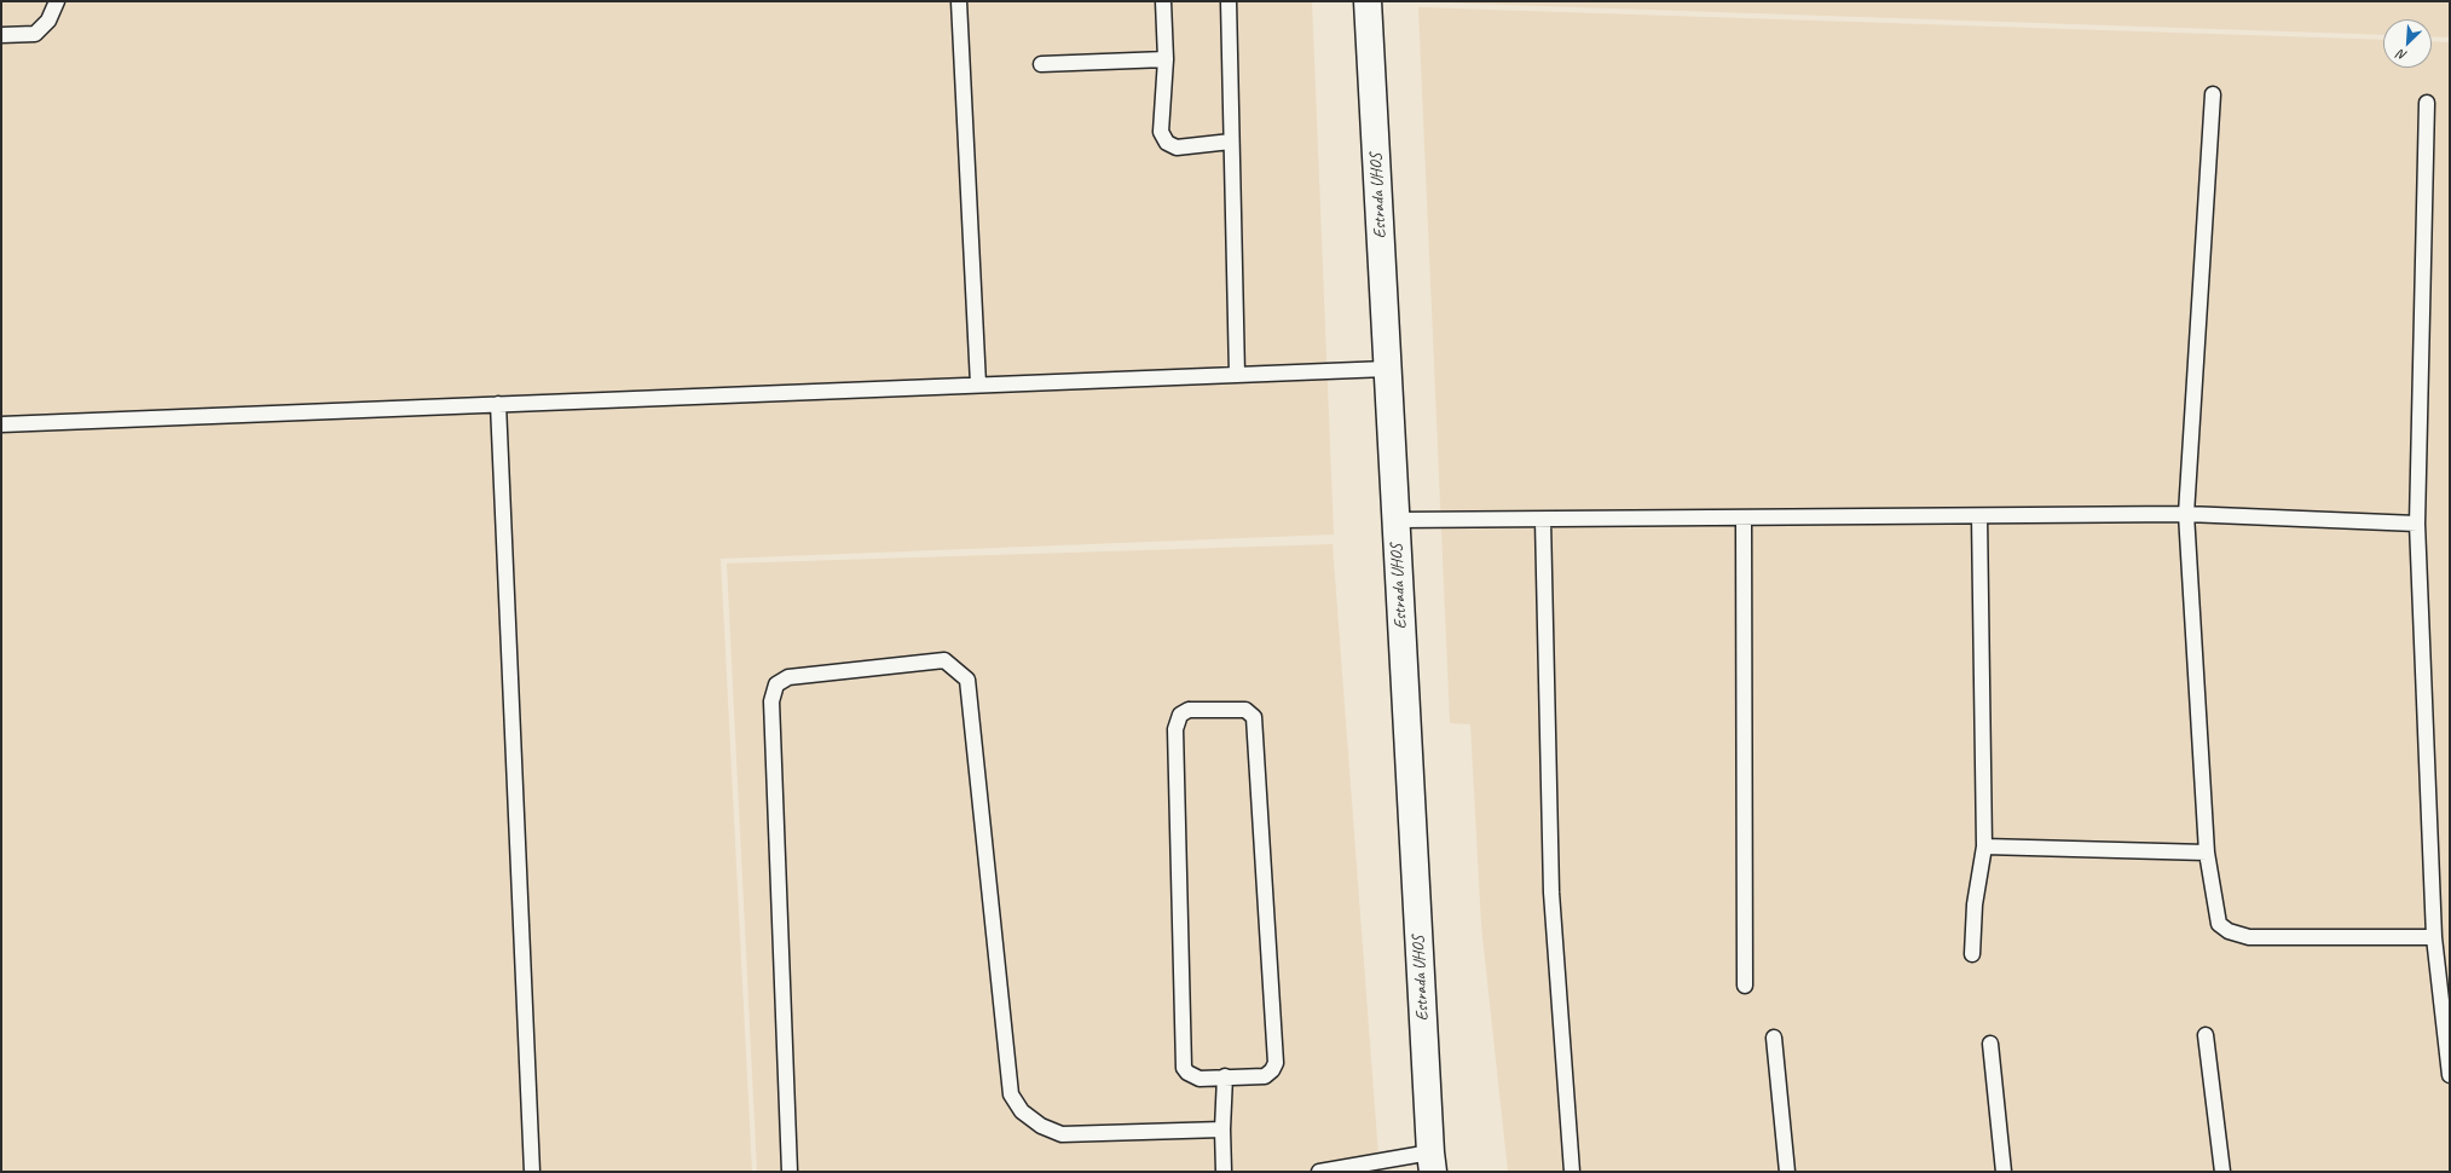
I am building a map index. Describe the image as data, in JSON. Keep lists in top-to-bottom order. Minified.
{"streets":{"street":["Estrada UHOS"]},"north":"bottom left"}
